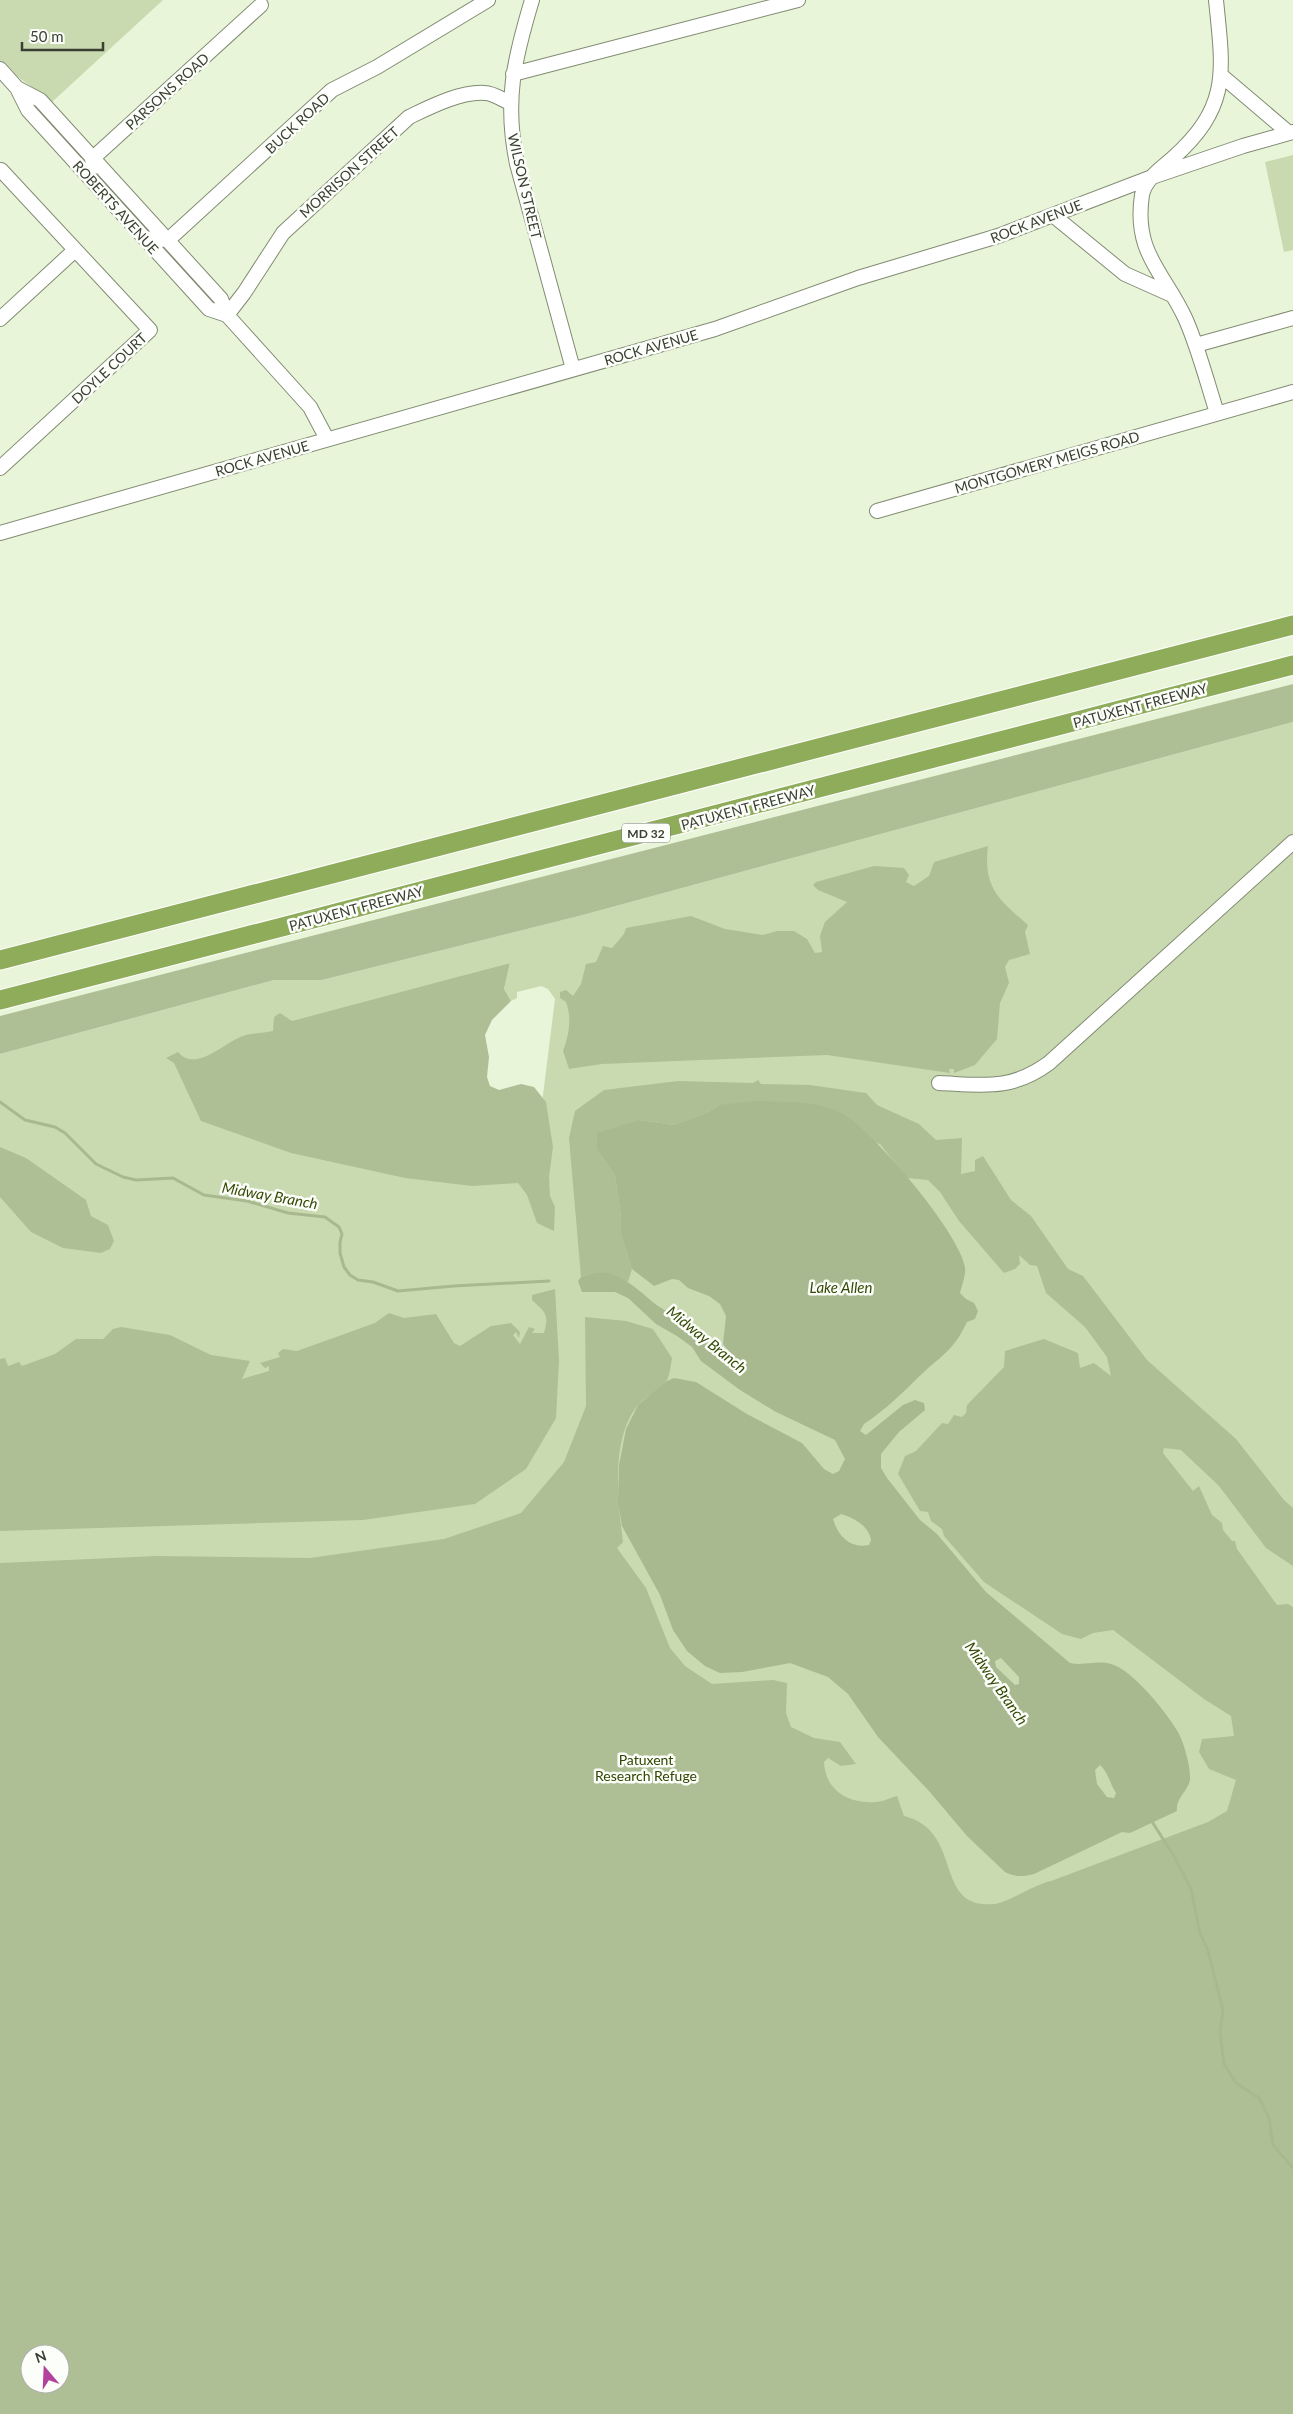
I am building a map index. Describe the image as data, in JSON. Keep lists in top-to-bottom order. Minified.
{"streets":{"highway":["PATUXENT FREEWAY","MD 32"],"street":["PARSONS ROAD","BUCK ROAD","MORRISON STREET","WILSON STREET","ROBERTS AVENUE","ROCK AVENUE","DOYLE COURT","MONTGOMERY MEIGS ROAD"]},"crossings":[["PARSONS ROAD","ROBERTS AVENUE"],["BUCK ROAD","ROBERTS AVENUE"],["MORRISON STREET","WILSON STREET"],["MORRISON STREET","ROBERTS AVENUE"],["WILSON STREET","ROCK AVENUE"],["ROBERTS AVENUE","ROCK AVENUE"]],"water":["Midway Branch","Lake Allen"],"parks":["Patuxent Research Refuge"],"scale_bar":"50 m","north":"top"}
